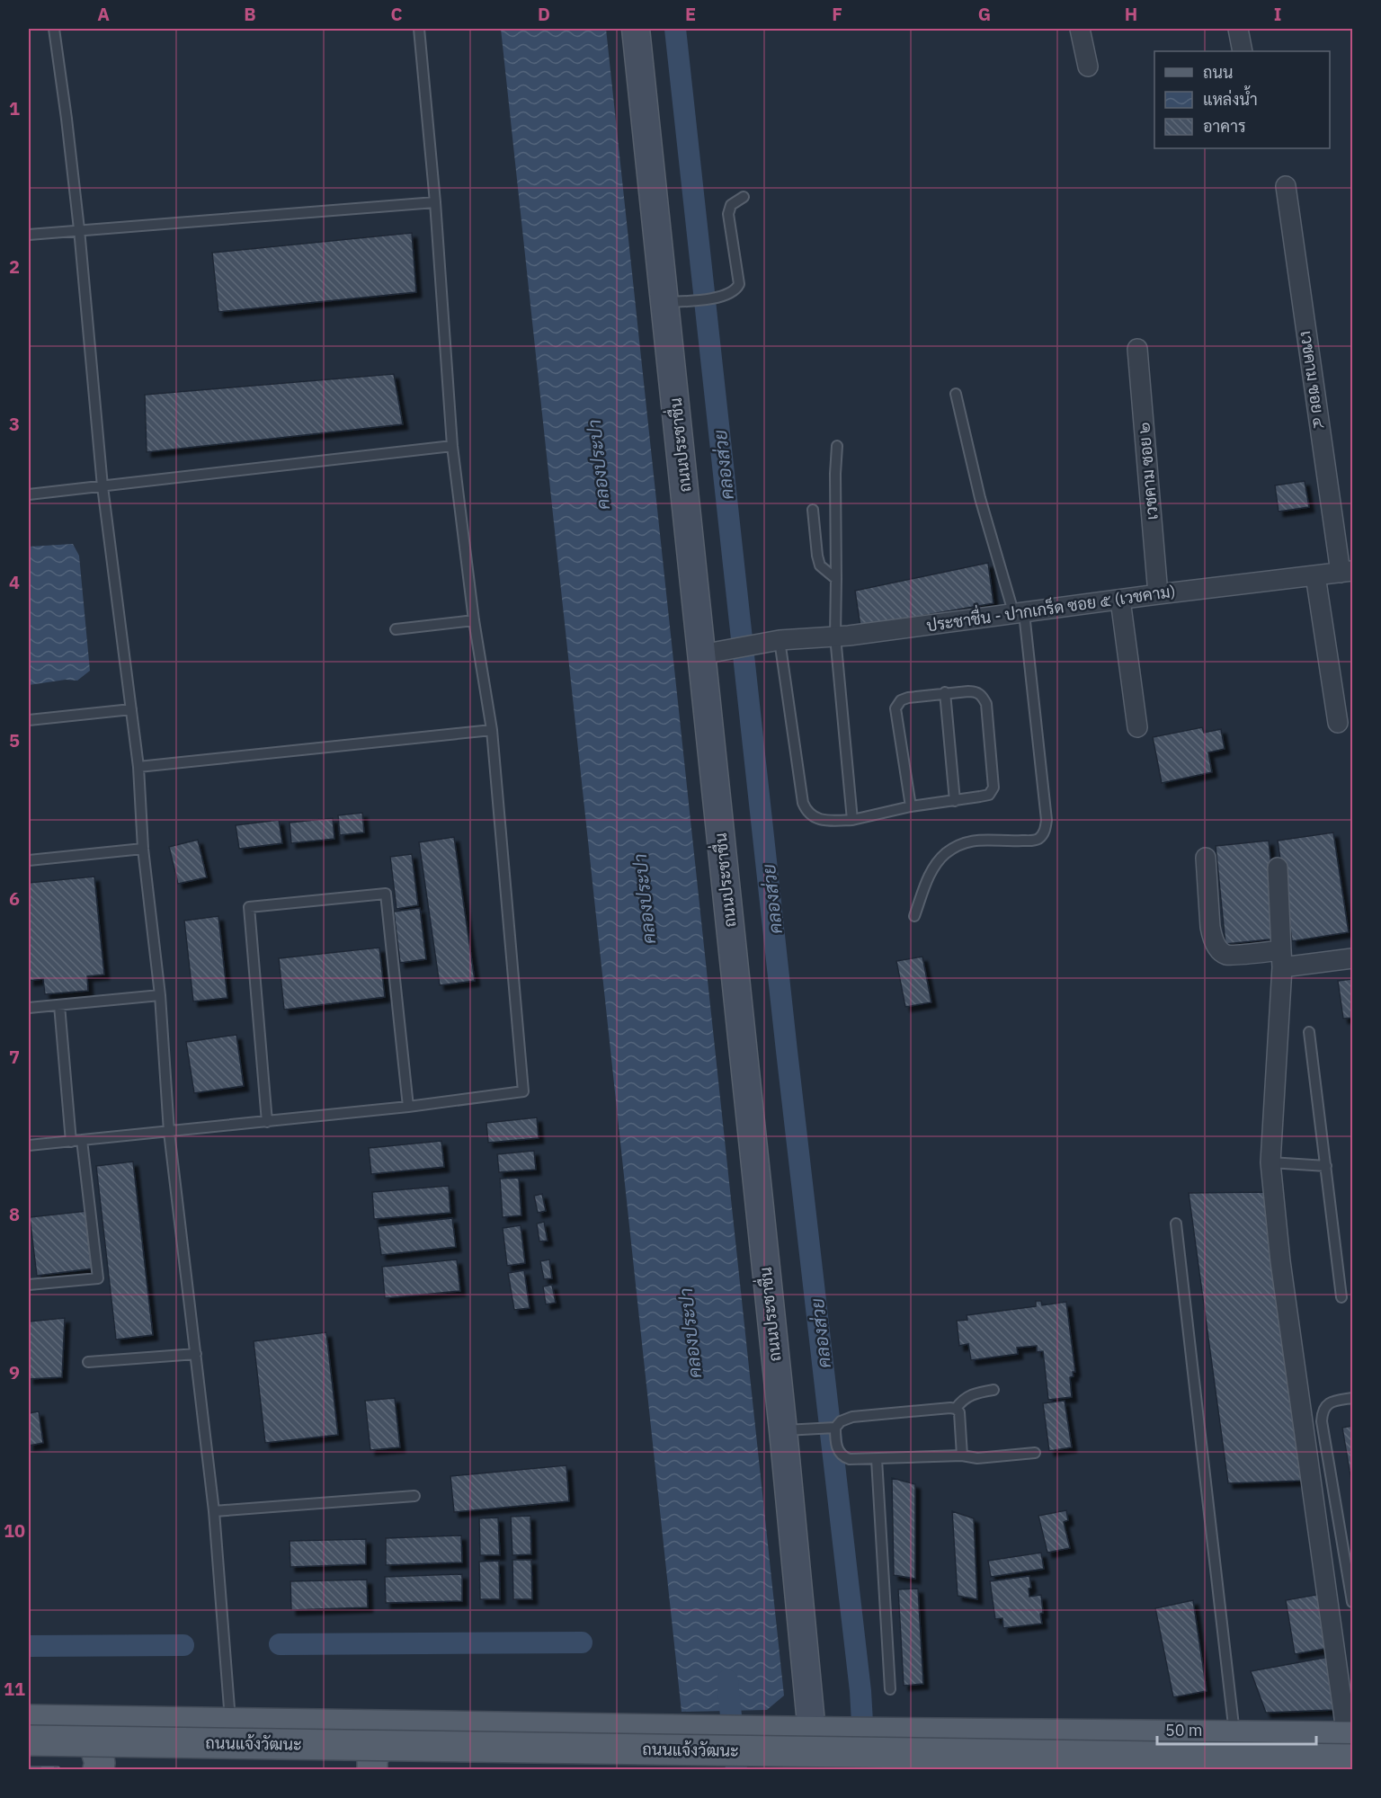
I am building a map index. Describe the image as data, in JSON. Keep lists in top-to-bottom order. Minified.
{"streets":{"main road":["ถนนประชาชื่น","ถนนแจ้งวัฒนะ"],"street":["เวชคาม ซอย ๔","เวชคาม ซอย ๒","ประชาชื่น - ปากเกร็ด ซอย ๕ (เวชคาม)"]},"crossings":[["เวชคาม ซอย ๔","ประชาชื่น - ปากเกร็ด ซอย ๕ (เวชคาม)"],["ถนนประชาชื่น","ประชาชื่น - ปากเกร็ด ซอย ๕ (เวชคาม)"],["ถนนประชาชื่น","ถนนแจ้งวัฒนะ"],["เวชคาม ซอย ๒","ประชาชื่น - ปากเกร็ด ซอย ๕ (เวชคาม)"]],"water":["คลองประปา","คลองส่วย"],"legend":["ถนน","แหล่งน้ำ","อาคาร"],"scale_bar":"50 m","grid":{"columns":["A","B","C","D","E","F","G","H","I"],"rows":["1","2","3","4","5","6","7","8","9","10","11"]}}
